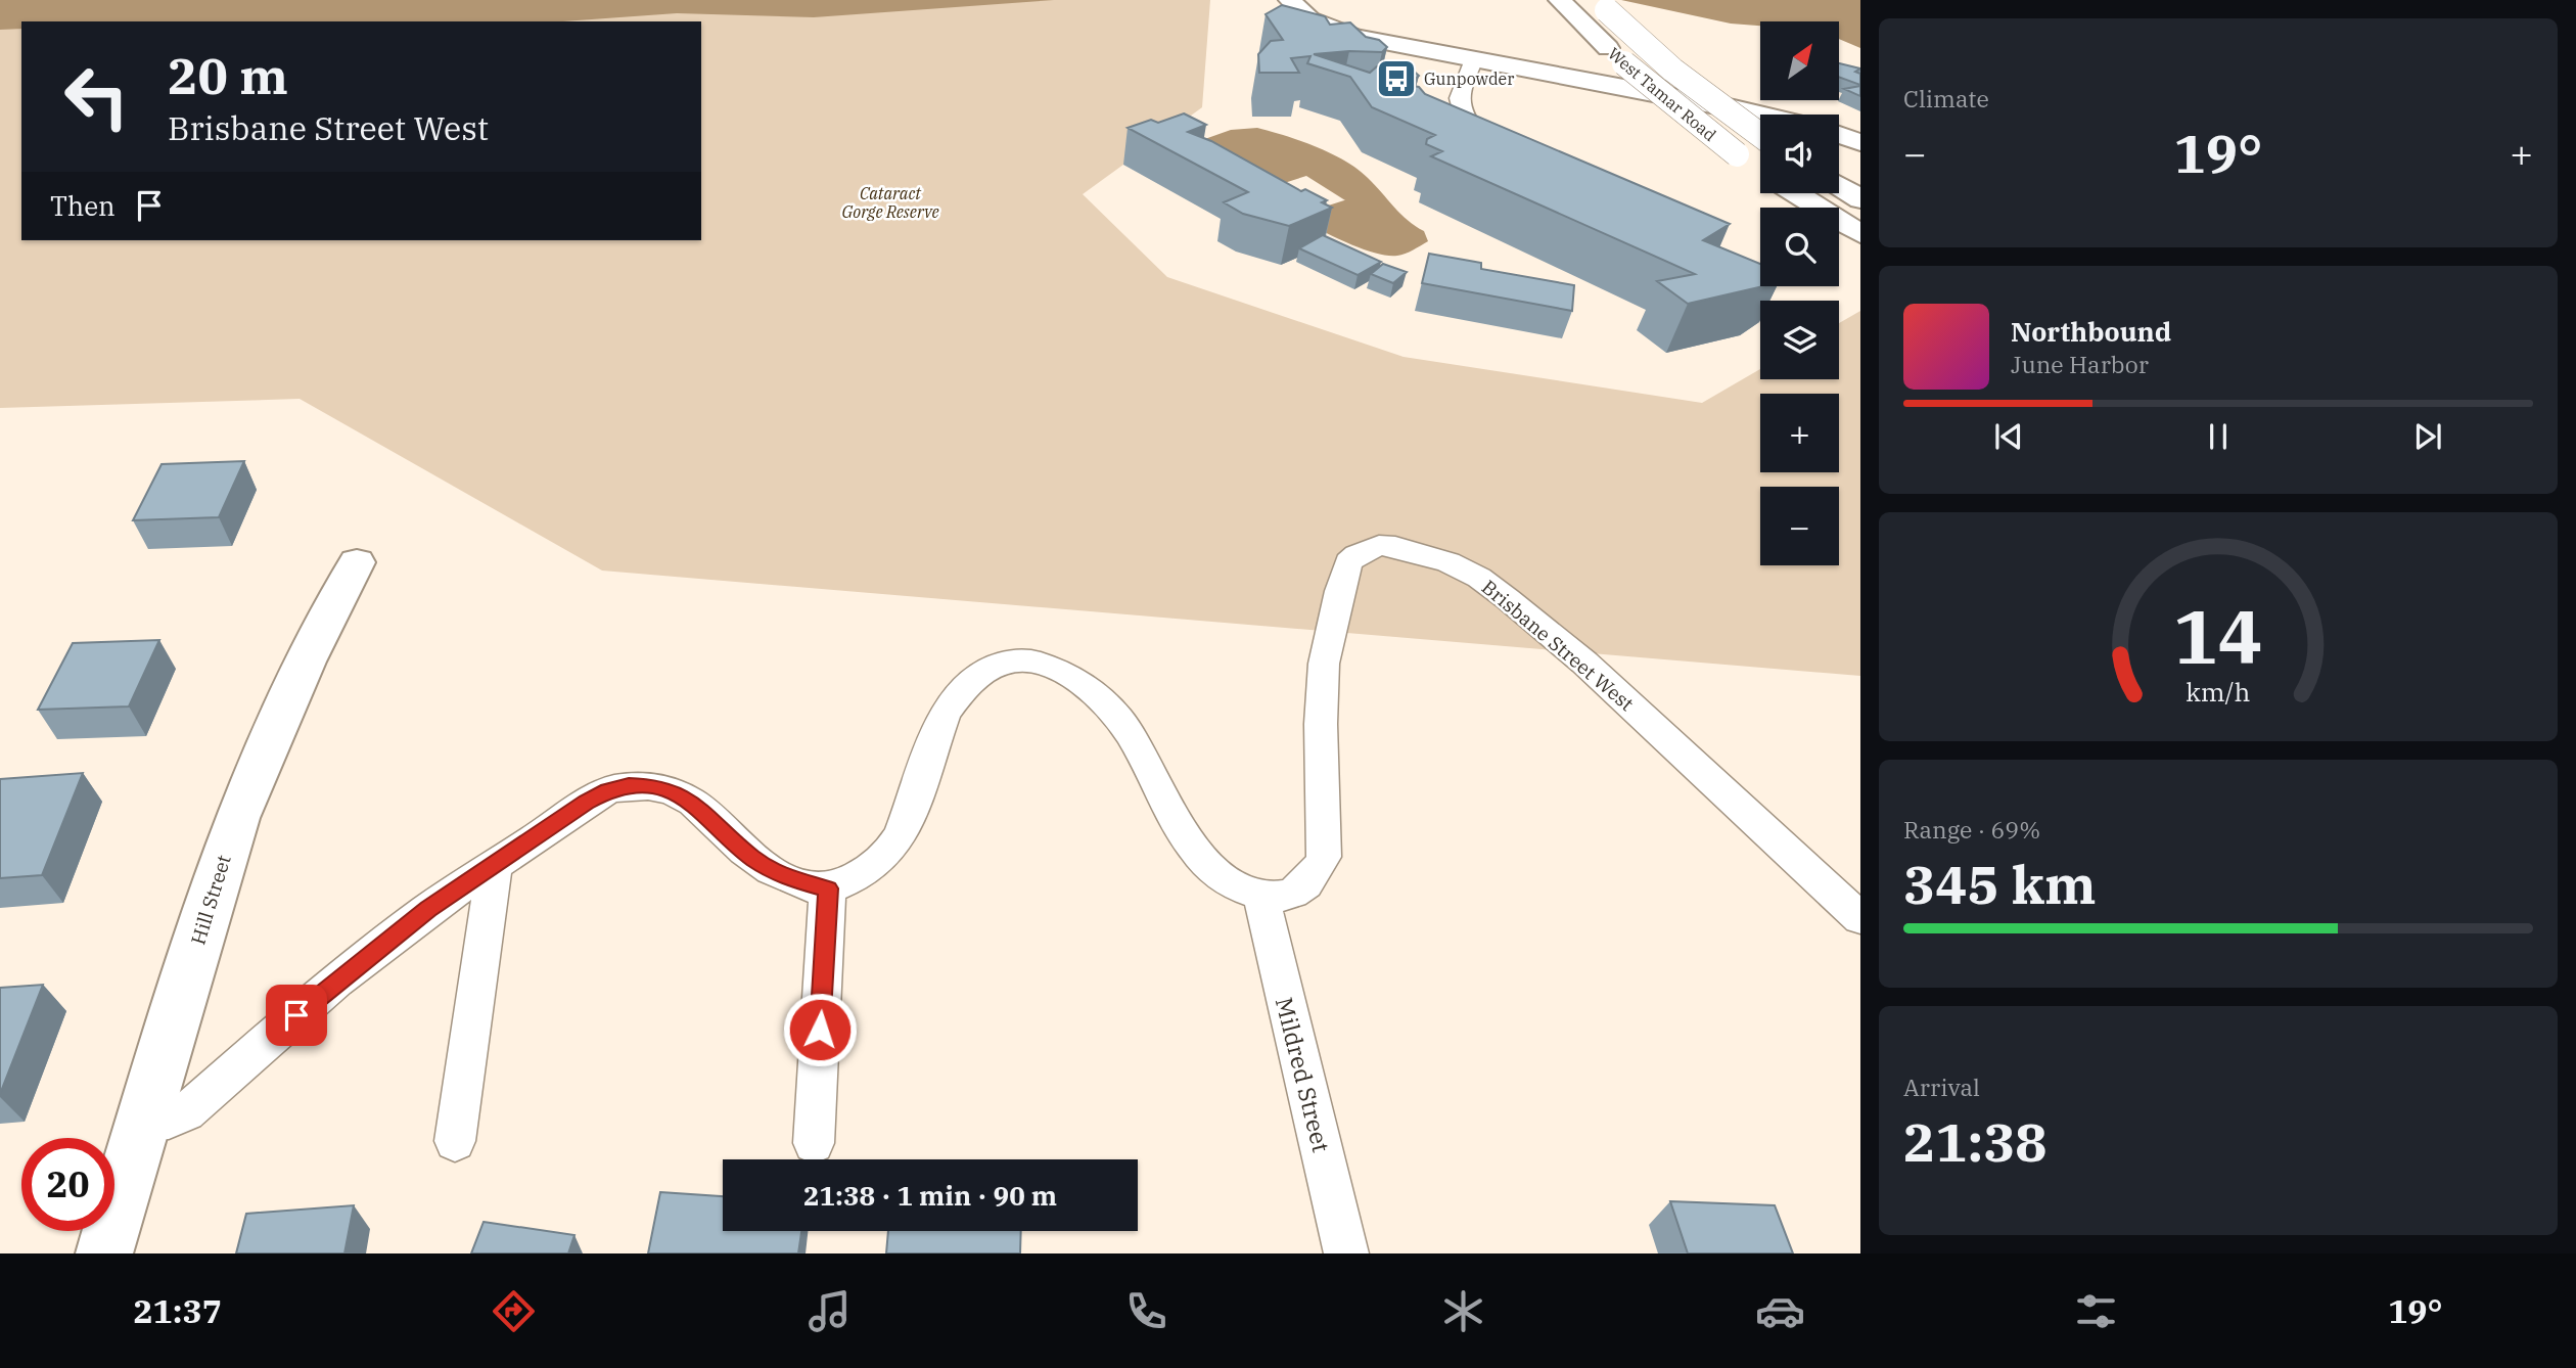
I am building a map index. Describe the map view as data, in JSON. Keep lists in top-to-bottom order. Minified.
{"streets":{"main road":["West Tamar Road","Hill Street"],"lane":["Brisbane Street West","Mildred Street"]},"crossings":[["Brisbane Street West","Mildred Street"]],"parks":["Cataract Gorge Reserve"],"places":{"bus stop":["Gunpowder"]},"north":"top right","page":{"tile":["Climate",["Range · 69%","345 km"],["Arrival","21:38"]],"map_buttons":["+","−"],"turn":["20 m","Brisbane Street West"],"heat":["−","19°","+"],"then":"Then","song":["Northbound","June Harbor"],"limit":"20","trip":"21:38 · 1 min · 90 m","tabs":["21:37","19°"],"gauge":["14","km/h"]}}
